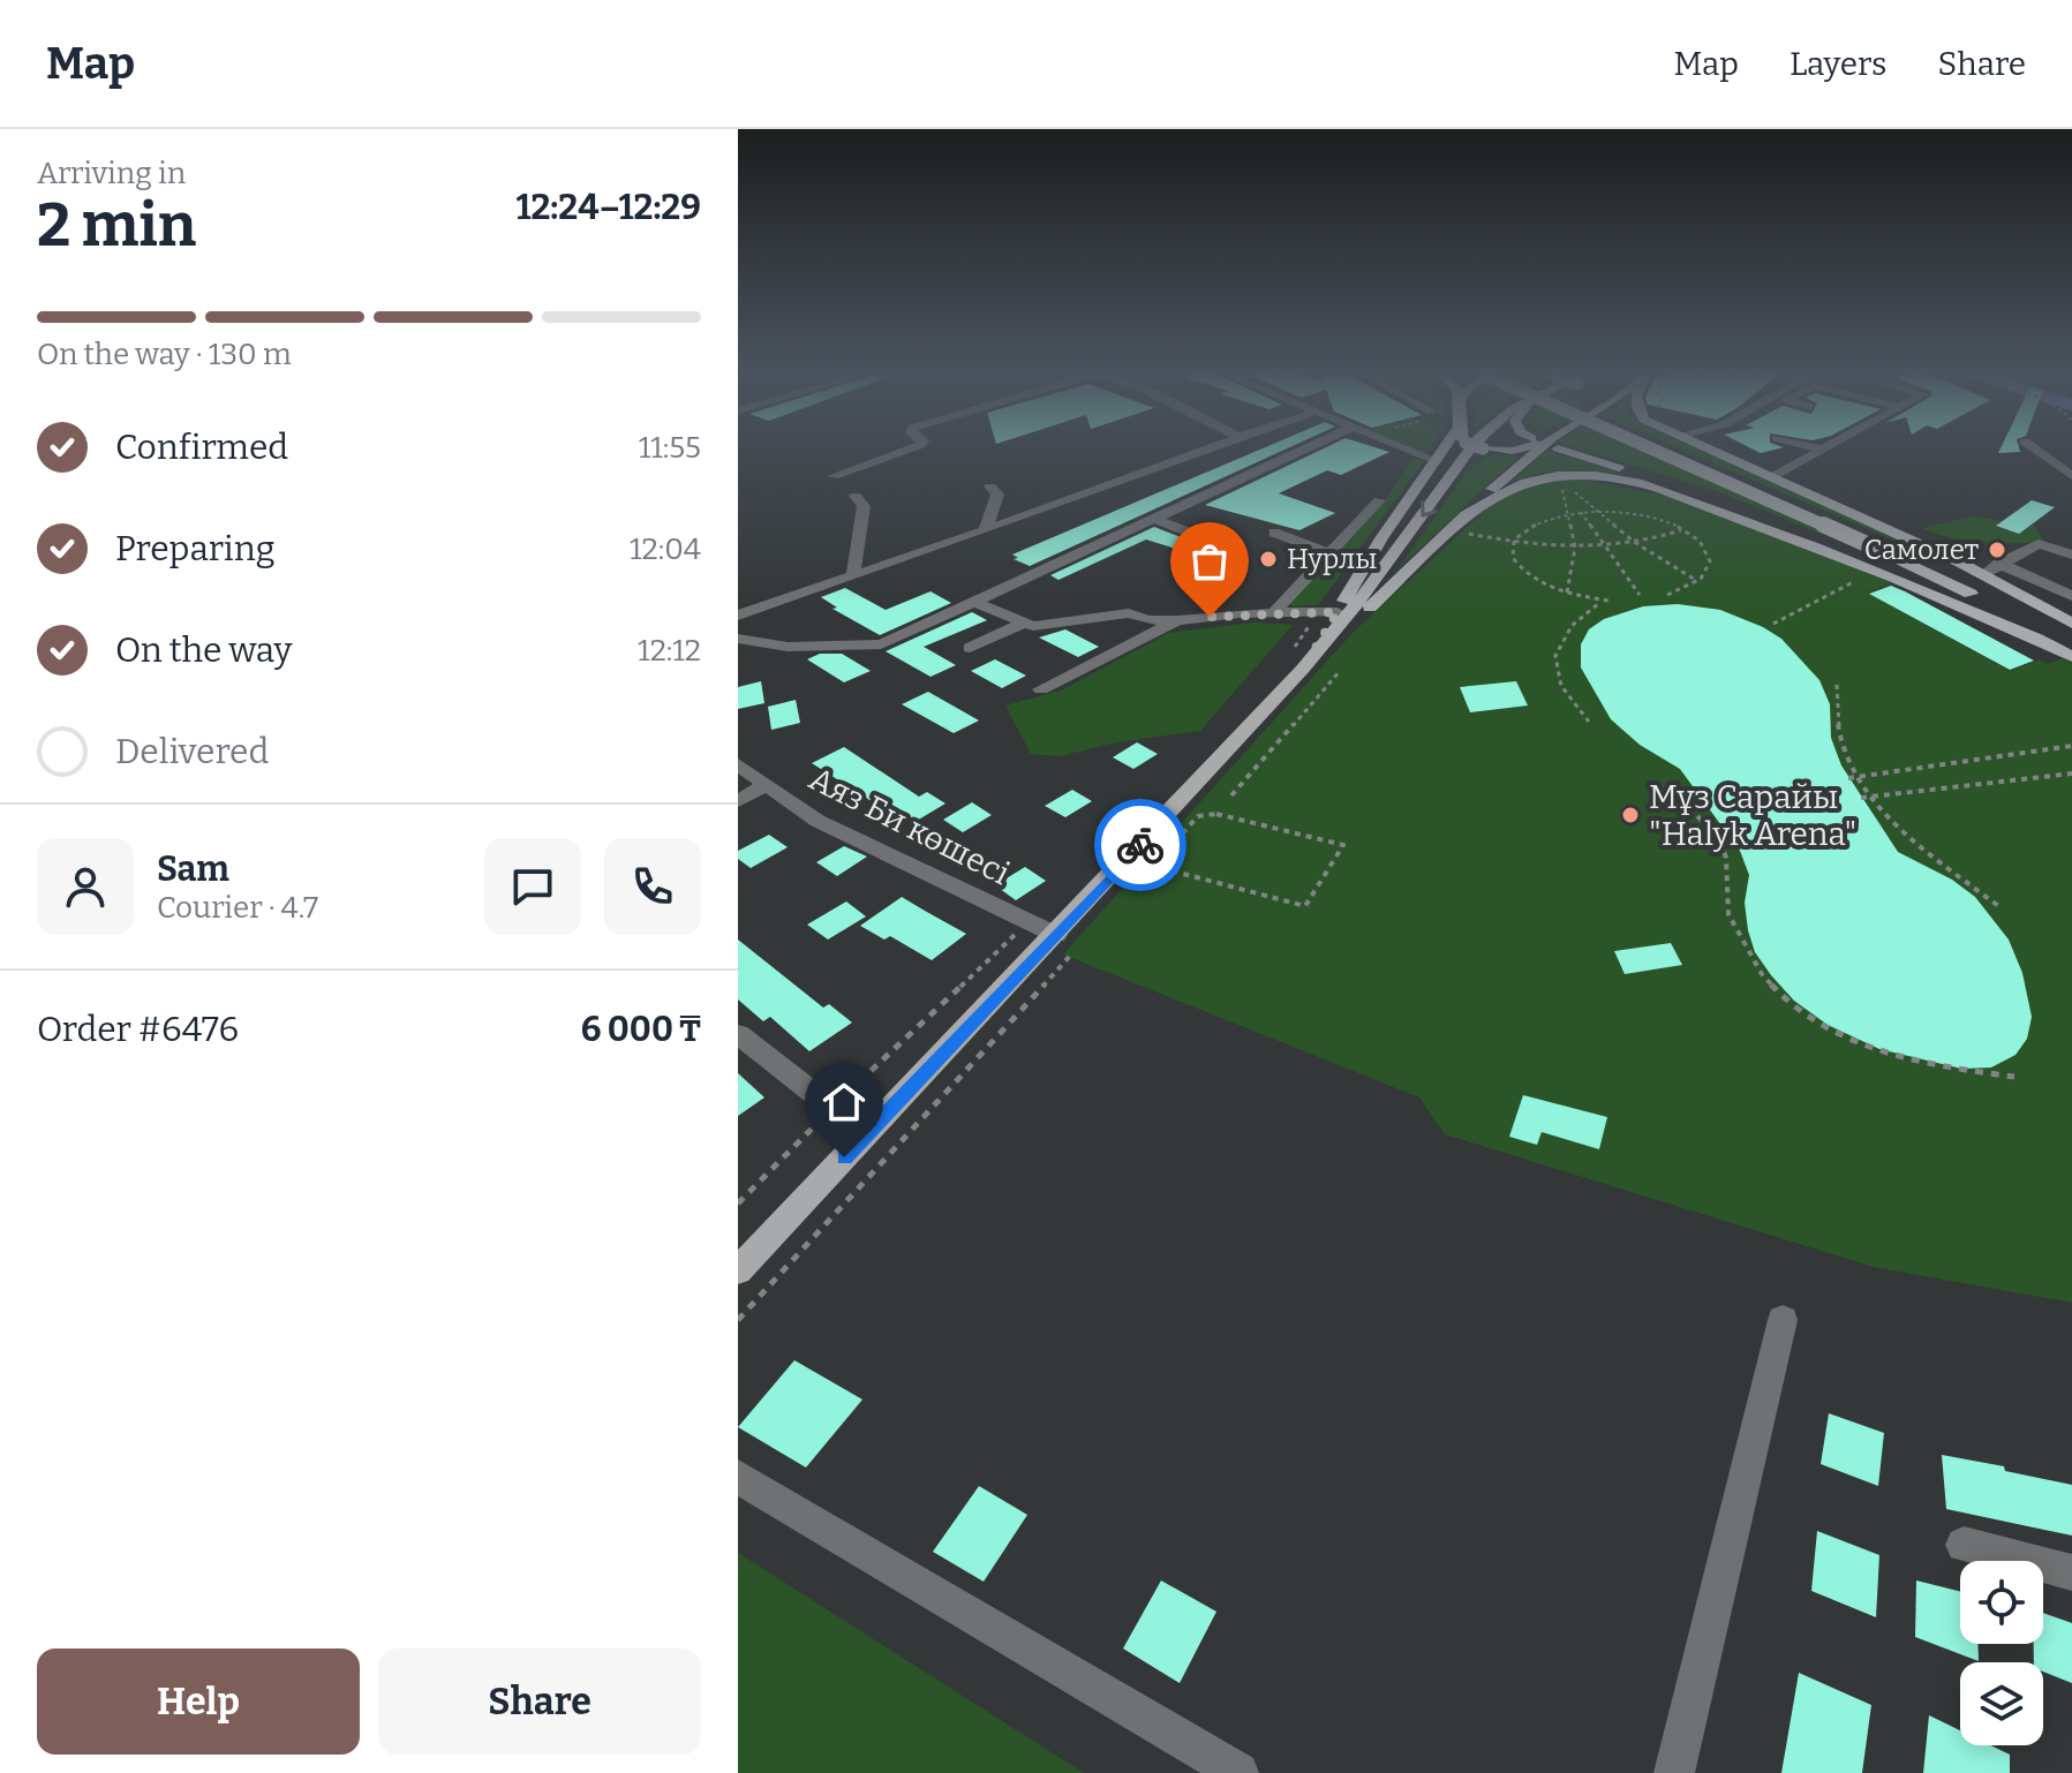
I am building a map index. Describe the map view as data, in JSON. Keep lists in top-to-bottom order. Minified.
{"streets":{"street":["Аяз Би көшесі"]},"places":["Самолет","Нурлы","Мұз Сарайы \"Halyk Arena\""],"page":{"header":"Map","nav":["Map","Layers","Share"],"heading":["2 min","Arriving in","12:24–12:29"],"panel":["Sam","Courier · 4.7","Order #6476","6 000 ₸"],"bar":"On the way · 130 m","list":[["Confirmed","11:55"],["Preparing","12:04"],["On the way","12:12"],"Delivered"],"buttons":["Help","Share"]}}
